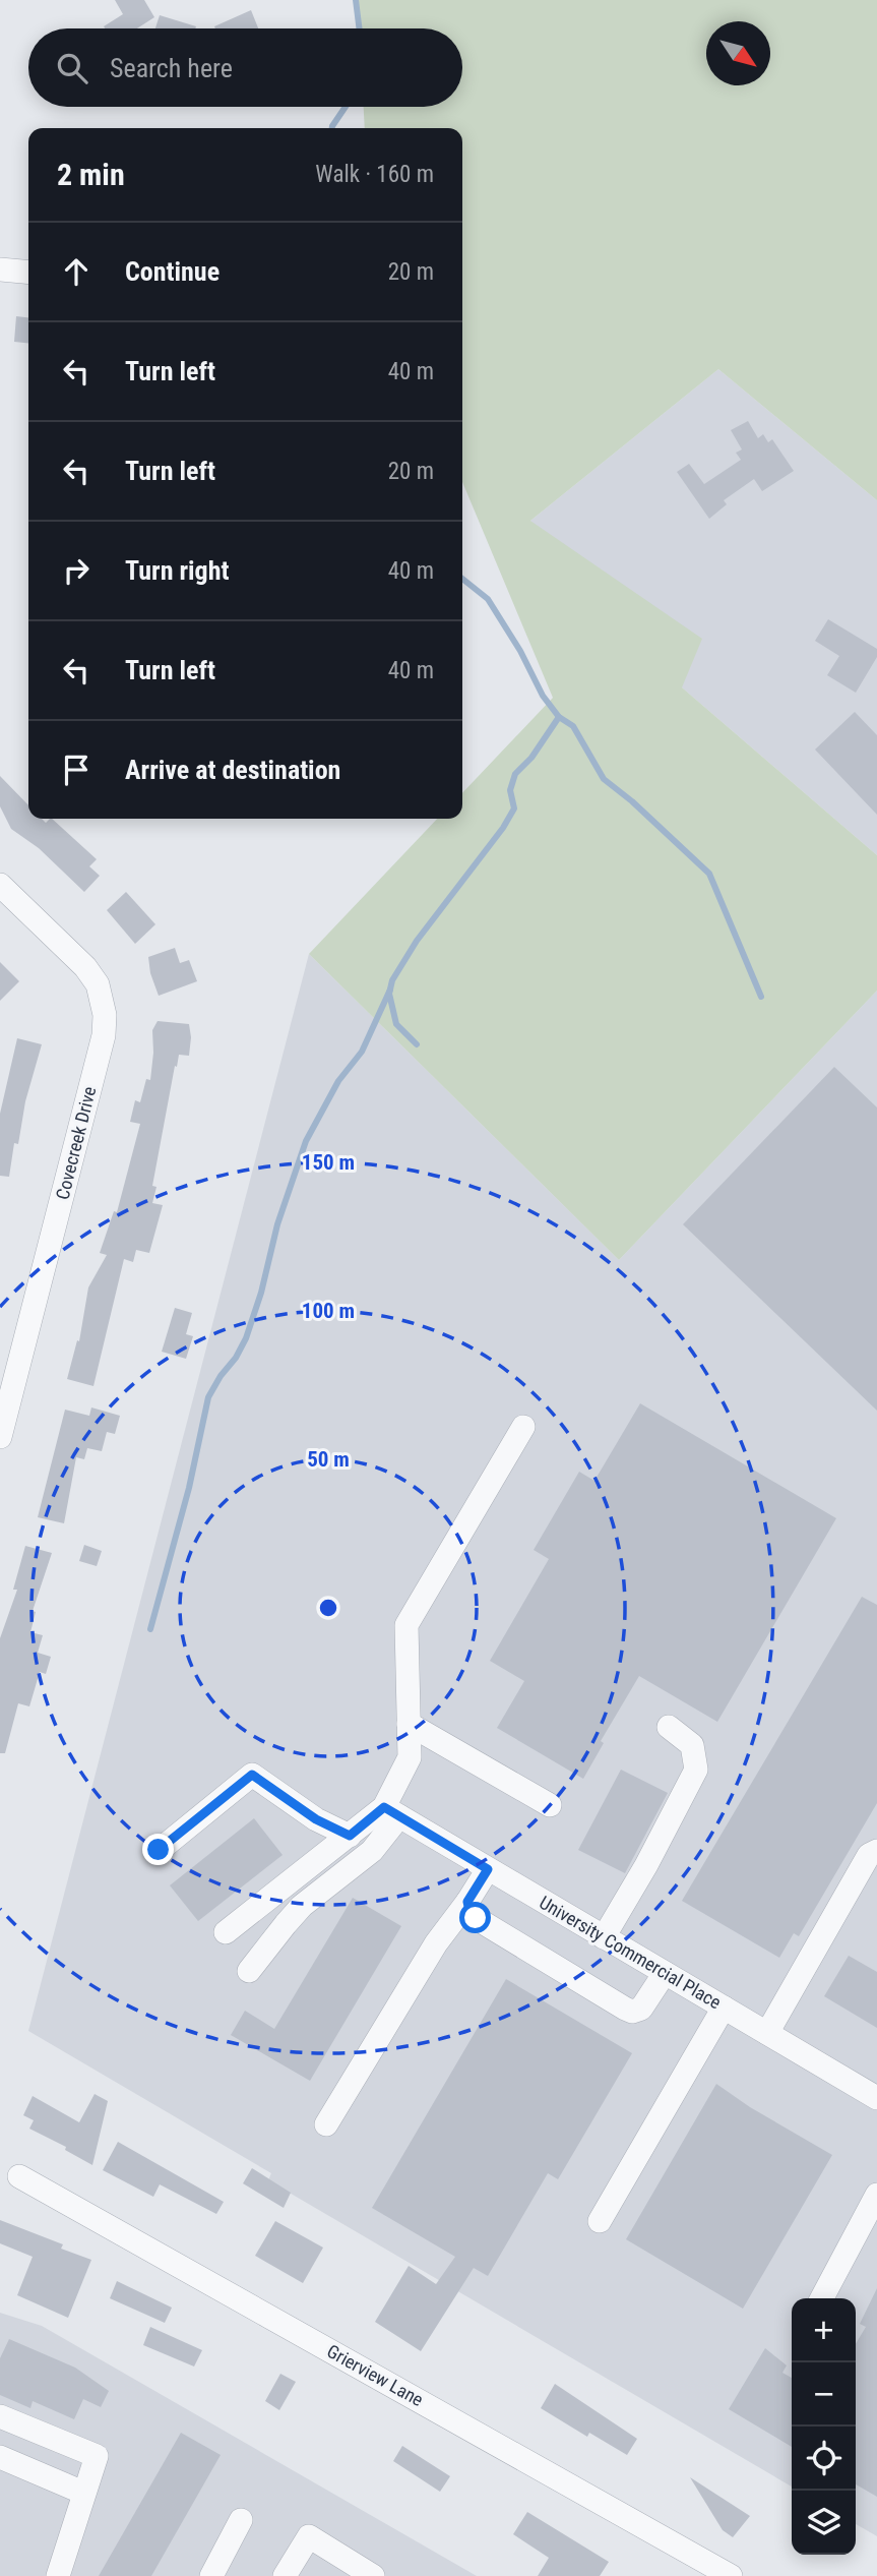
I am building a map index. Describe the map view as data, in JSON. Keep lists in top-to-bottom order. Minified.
{"streets":{"street":["Covecreek Drive","University Commercial Place","Grierview Lane"]},"north":"bottom right","page":{"search":"Search here","heading":["2 min","Walk · 160 m"],"list":[["Continue","20 m"],["Turn left","40 m"],["Turn left","20 m"],["Turn right","40 m"],["Turn left","40 m"],"Arrive at destination"],"map_buttons":["+","−"]},"rings":["150 m","100 m","50 m"]}
